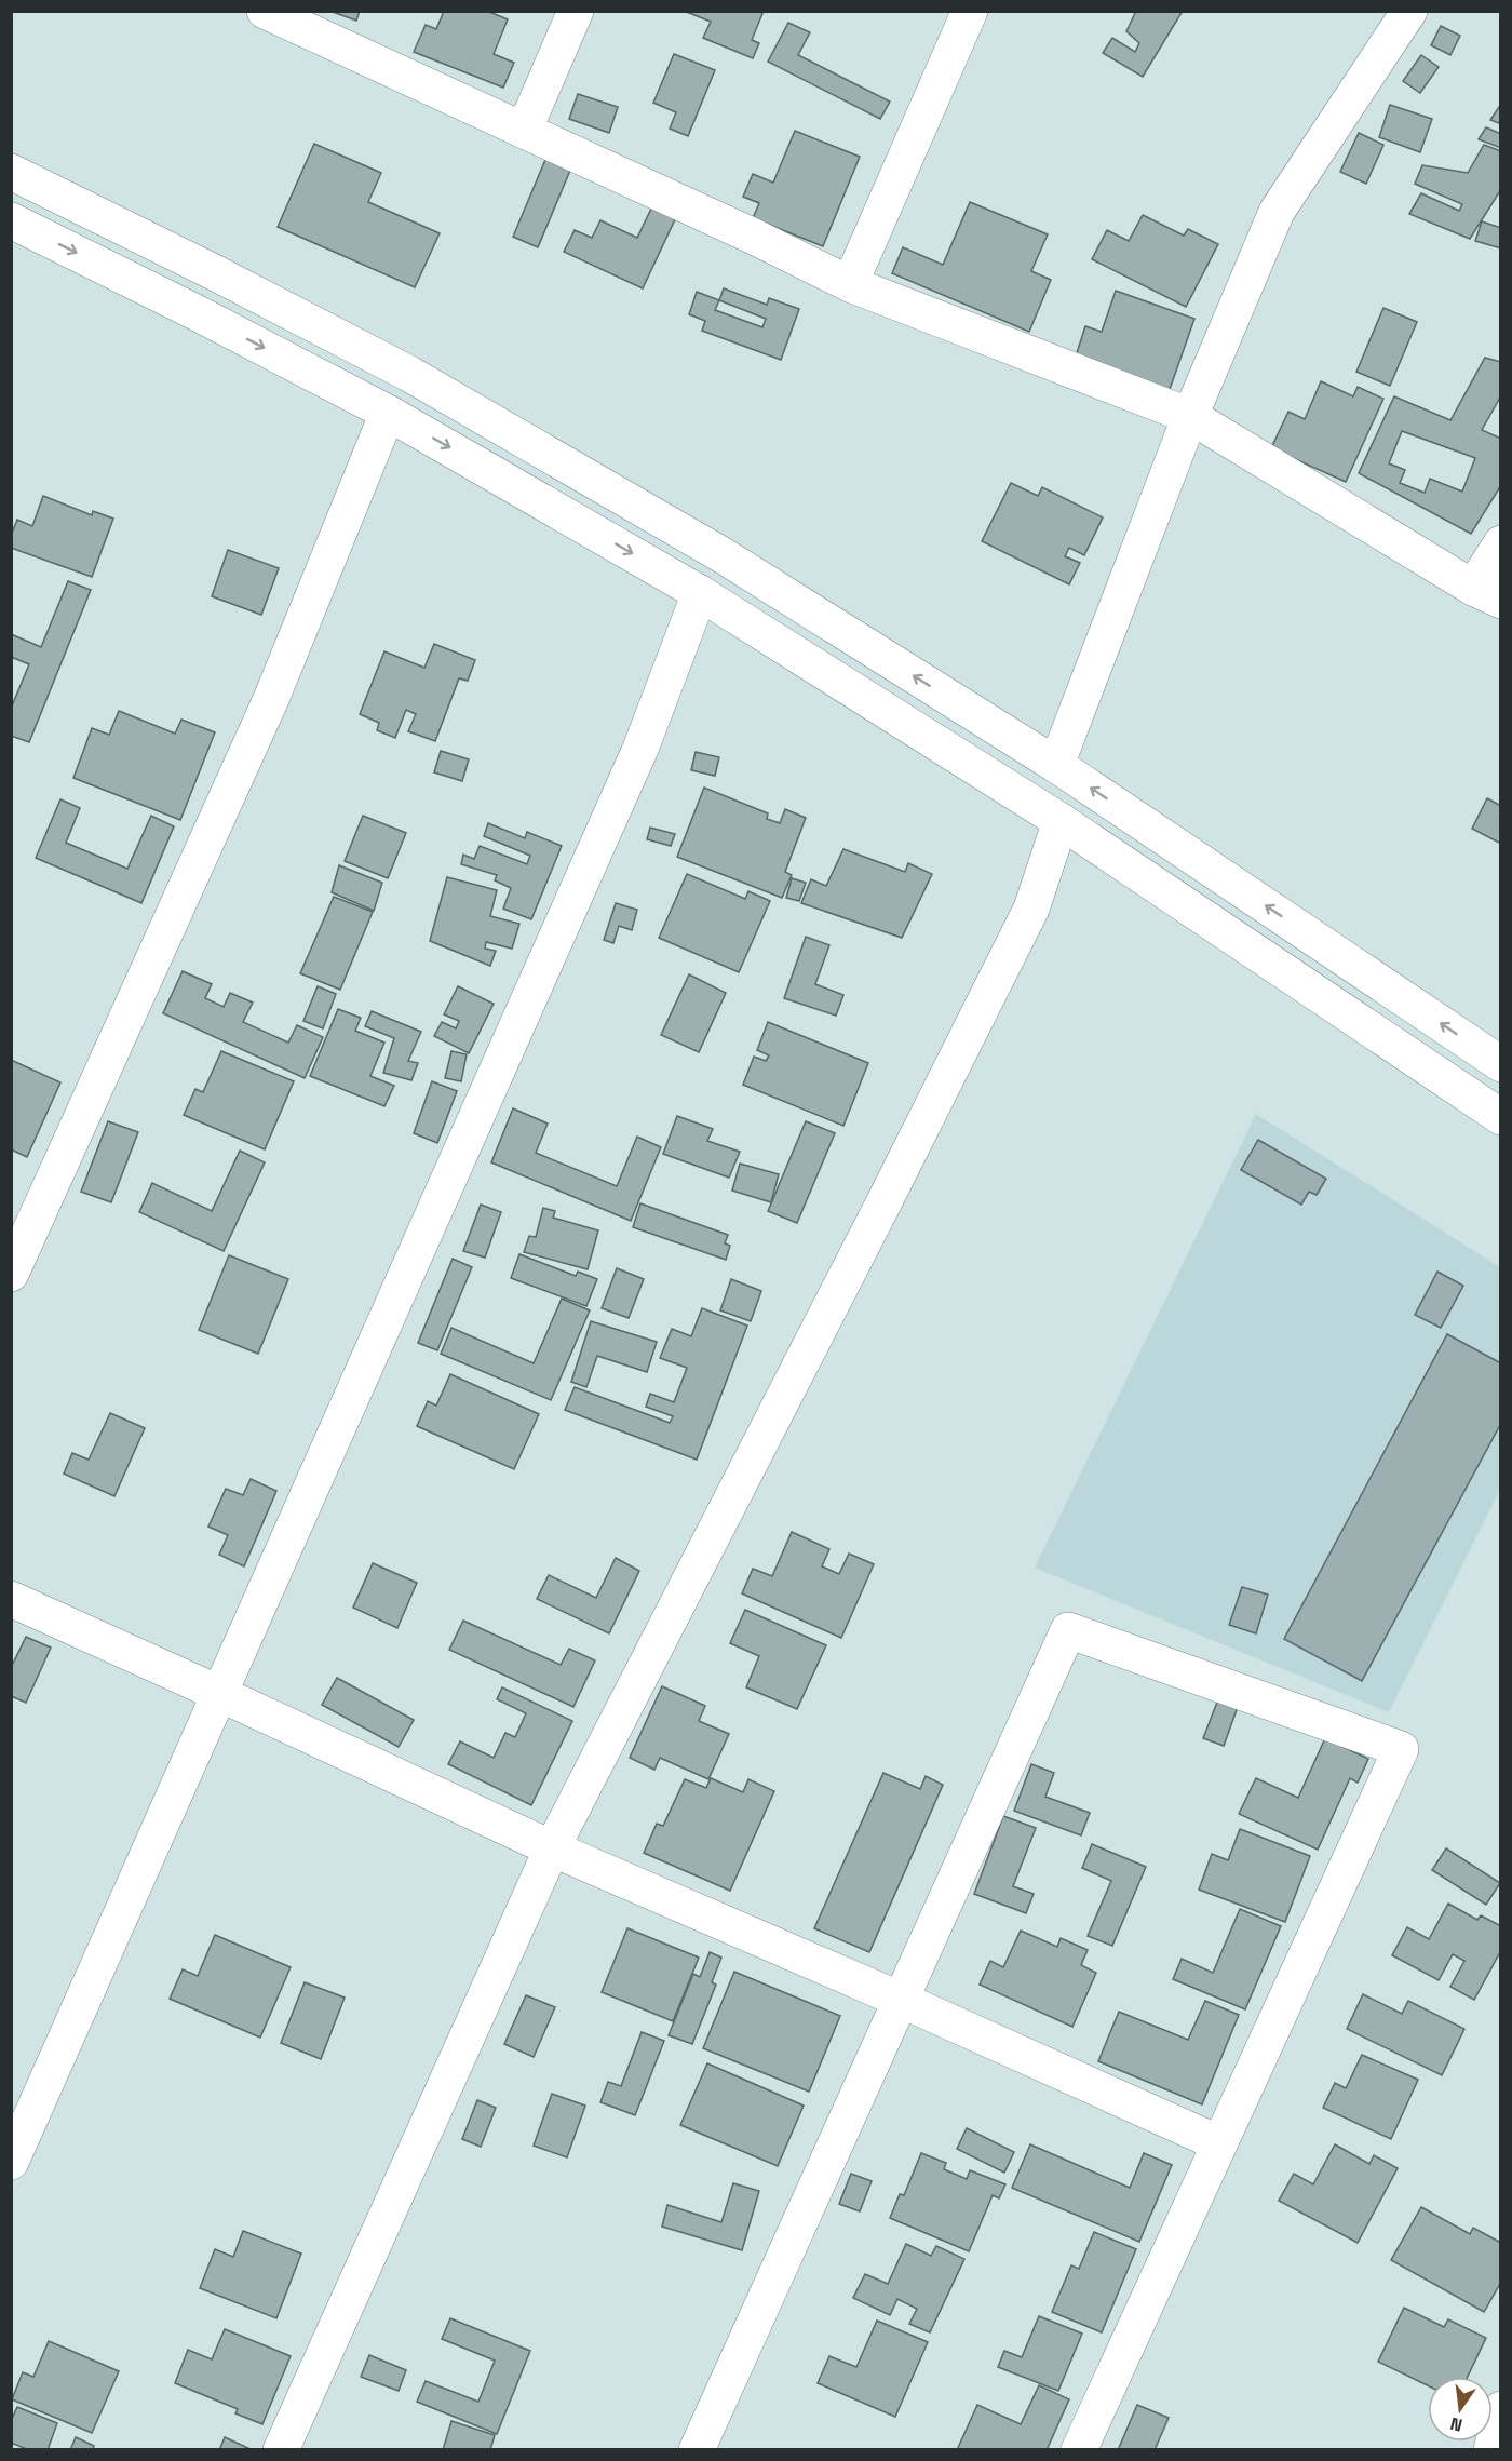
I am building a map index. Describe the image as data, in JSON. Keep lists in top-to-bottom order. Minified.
{"north":"bottom"}
